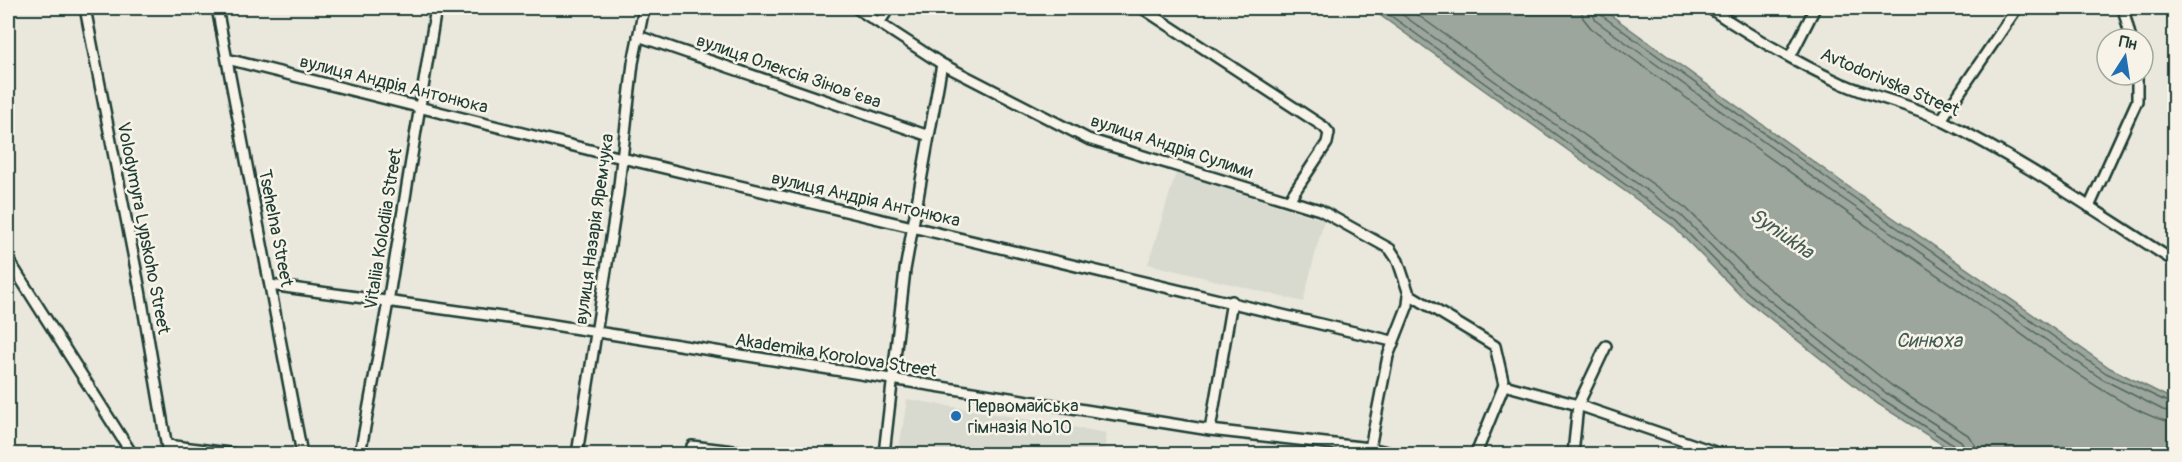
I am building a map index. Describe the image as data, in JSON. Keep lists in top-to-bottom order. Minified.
{"streets":{"street":["вулиця Олексія Зіновʼєва","Avtodorivska Street","вулиця Андрія Антонюка","вулиця Андрія Сулими","Volodymyra Lypskoho Street","Tsehelna Street","Vitaliia Kolodiia Street","вулиця Назарія Яремчука","Akademika Korolova Street"]},"crossings":[["вулиця Олексія Зіновʼєва","вулиця Назарія Яремчука"],["вулиця Андрія Антонюка","Tsehelna Street"],["вулиця Андрія Антонюка","Vitaliia Kolodiia Street"],["вулиця Андрія Антонюка","вулиця Назарія Яремчука"],["Tsehelna Street","Akademika Korolova Street"],["Vitaliia Kolodiia Street","Akademika Korolova Street"],["вулиця Назарія Яремчука","Akademika Korolova Street"]],"water":["Syniukha","Синюха"],"places":["Первомайська гімназія №10"],"north":"top"}
